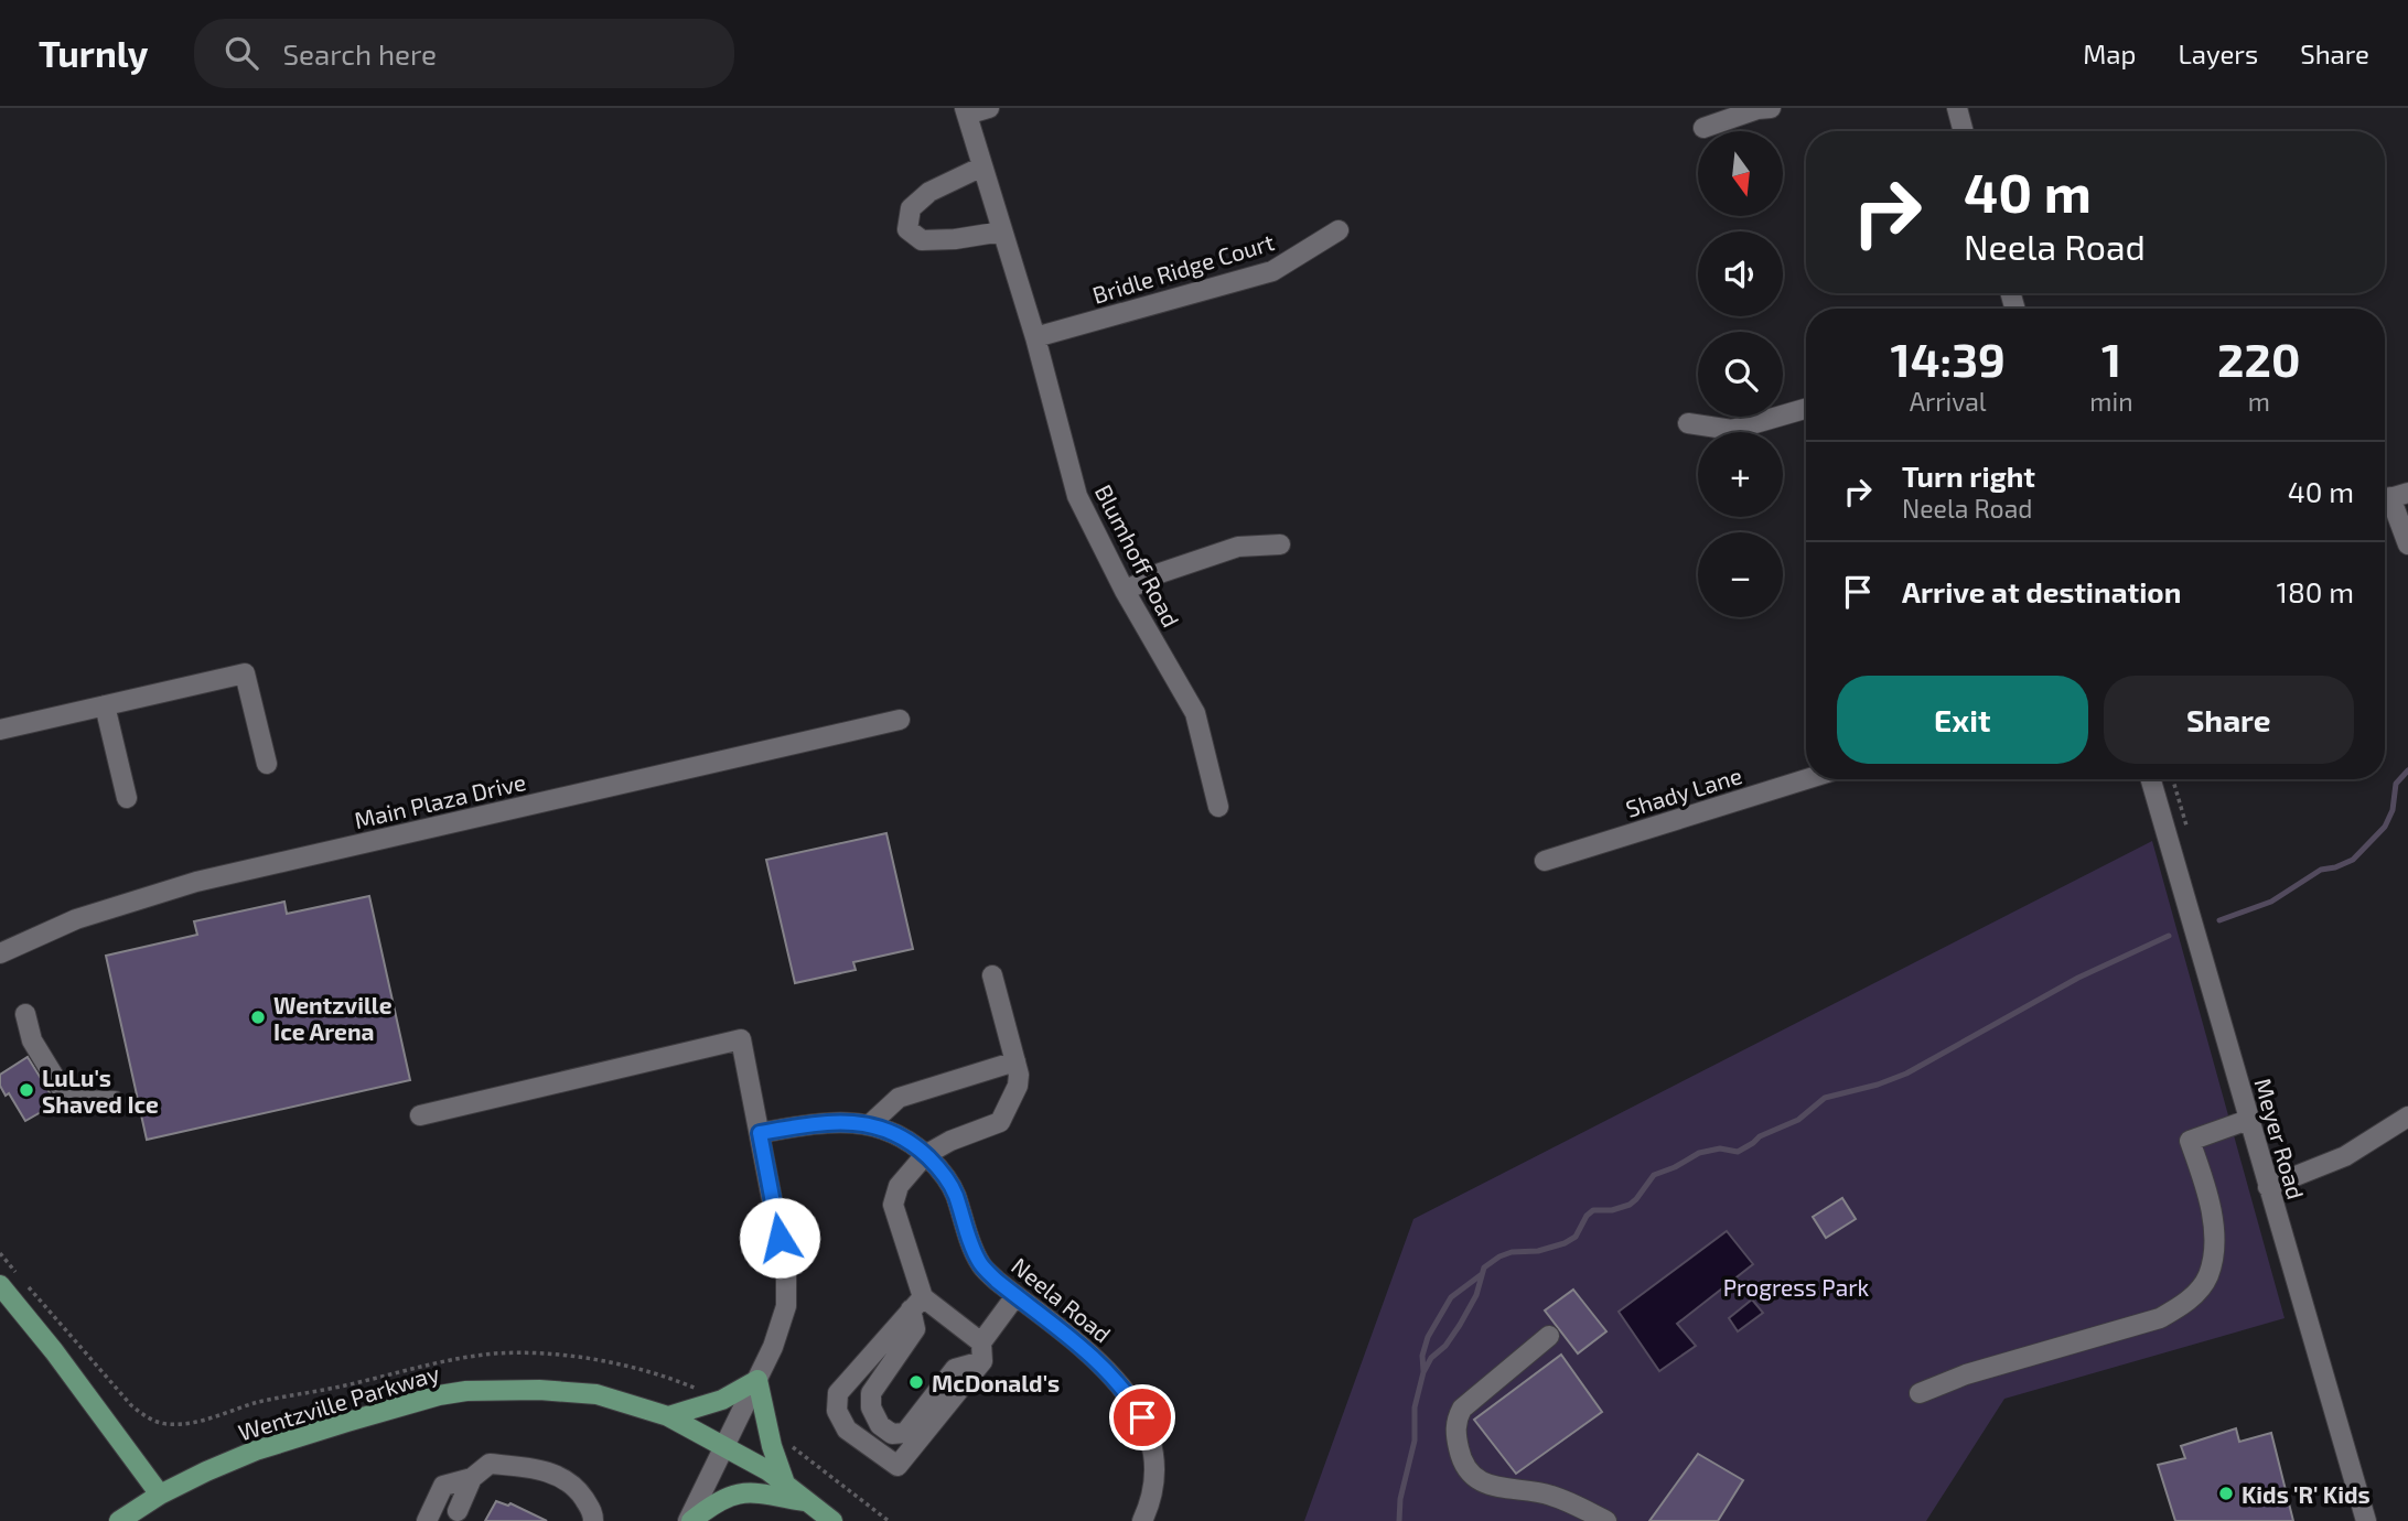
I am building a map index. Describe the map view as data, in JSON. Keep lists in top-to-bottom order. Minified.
{"streets":{"main road":["Wentzville Parkway"],"street":["Bridle Ridge Court","Blumhoff Road","Shady Lane","Main Plaza Drive","Meyer Road","Neela Road"]},"crossings":[["Bridle Ridge Court","Blumhoff Road"]],"parks":["Progress Park"],"places":["Wentzville Ice Arena","LuLu's Shaved Ice","McDonald's","Kids 'R' Kids"],"north":"bottom","page":{"header":"Turnly","search":"Search here","nav":["Map","Layers","Share"],"map_buttons":["+","−"],"turn":["40 m","Neela Road"],"eta":["14:39","Arrival","1","min","220","m"],"list":[{"name":"Turn right","note":"Neela Road","value":"40 m"},{"name":"Arrive at destination","value":"180 m"}],"buttons":["Exit","Share"]}}
